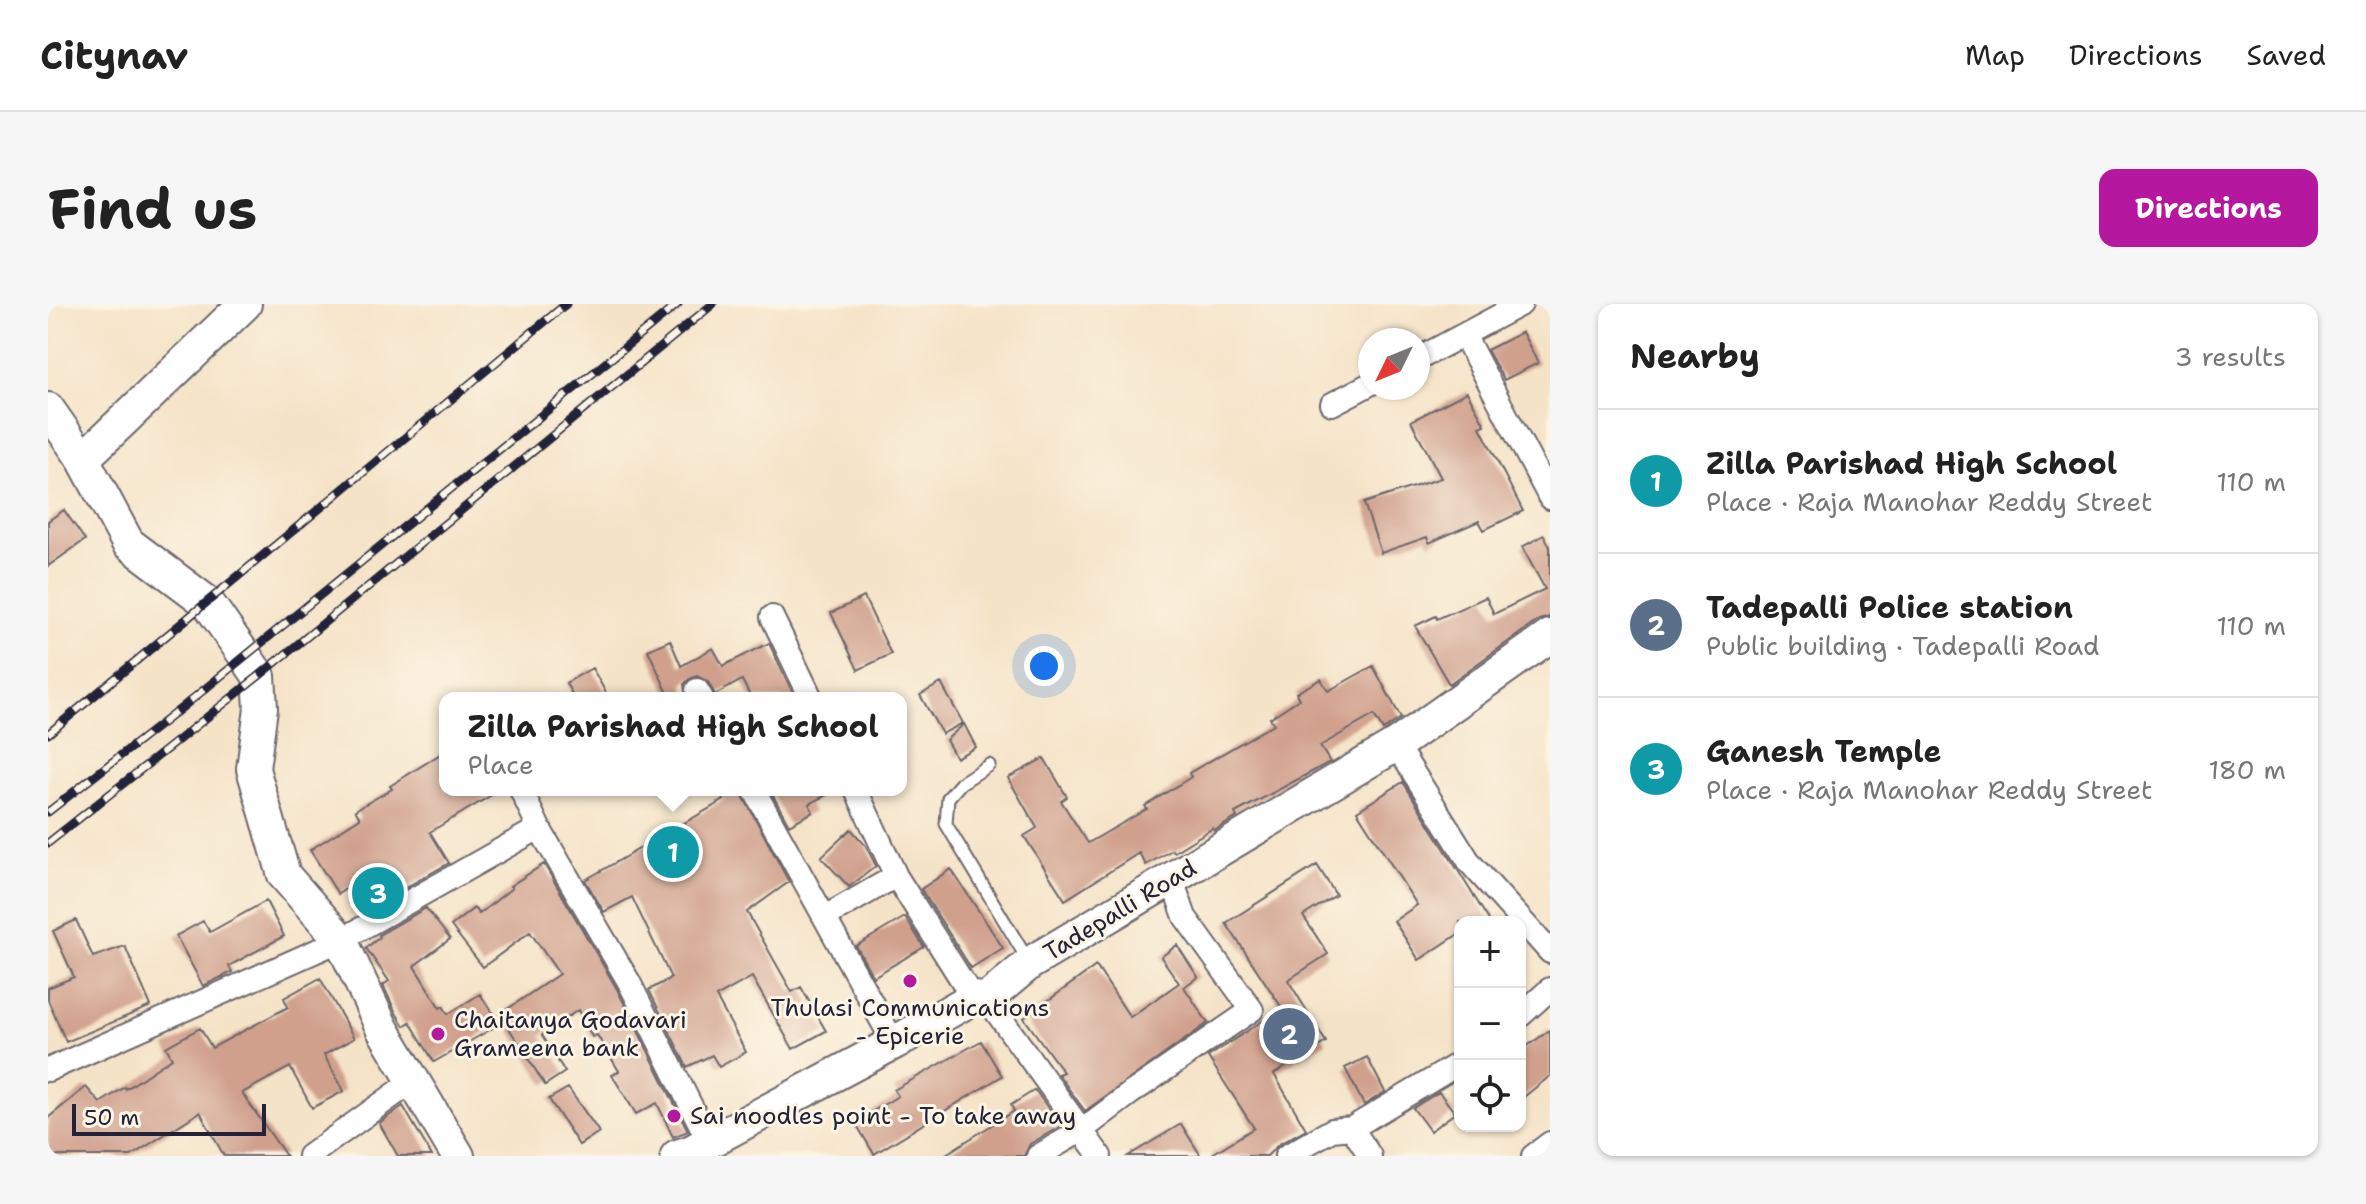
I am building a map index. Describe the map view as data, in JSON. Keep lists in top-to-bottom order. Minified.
{"streets":{"street":["Tadepalli Road"]},"places":["Thulasi Communications - Epicerie","Chaitanya Godavari Grameena bank","Sai noodles point - To take away"],"scale_bar":"50 m","north":"bottom left","page":{"header":"Citynav","nav":["Map","Directions","Saved"],"buttons":"Directions","title":"Find us","heading":["Nearby","3 results"],"list":[{"mark":"1","name":"Zilla Parishad High School","note":"Place · Raja Manohar Reddy Street","value":"110 m"},{"mark":"2","name":"Tadepalli Police station","note":"Public building · Tadepalli Road","value":"110 m"},{"mark":"3","name":"Ganesh Temple","note":"Place · Raja Manohar Reddy Street","value":"180 m"}],"popup":["Zilla Parishad High School","Place"],"pins":["1","3","2"],"map_buttons":["+","−"],"scale":"50 m"}}
